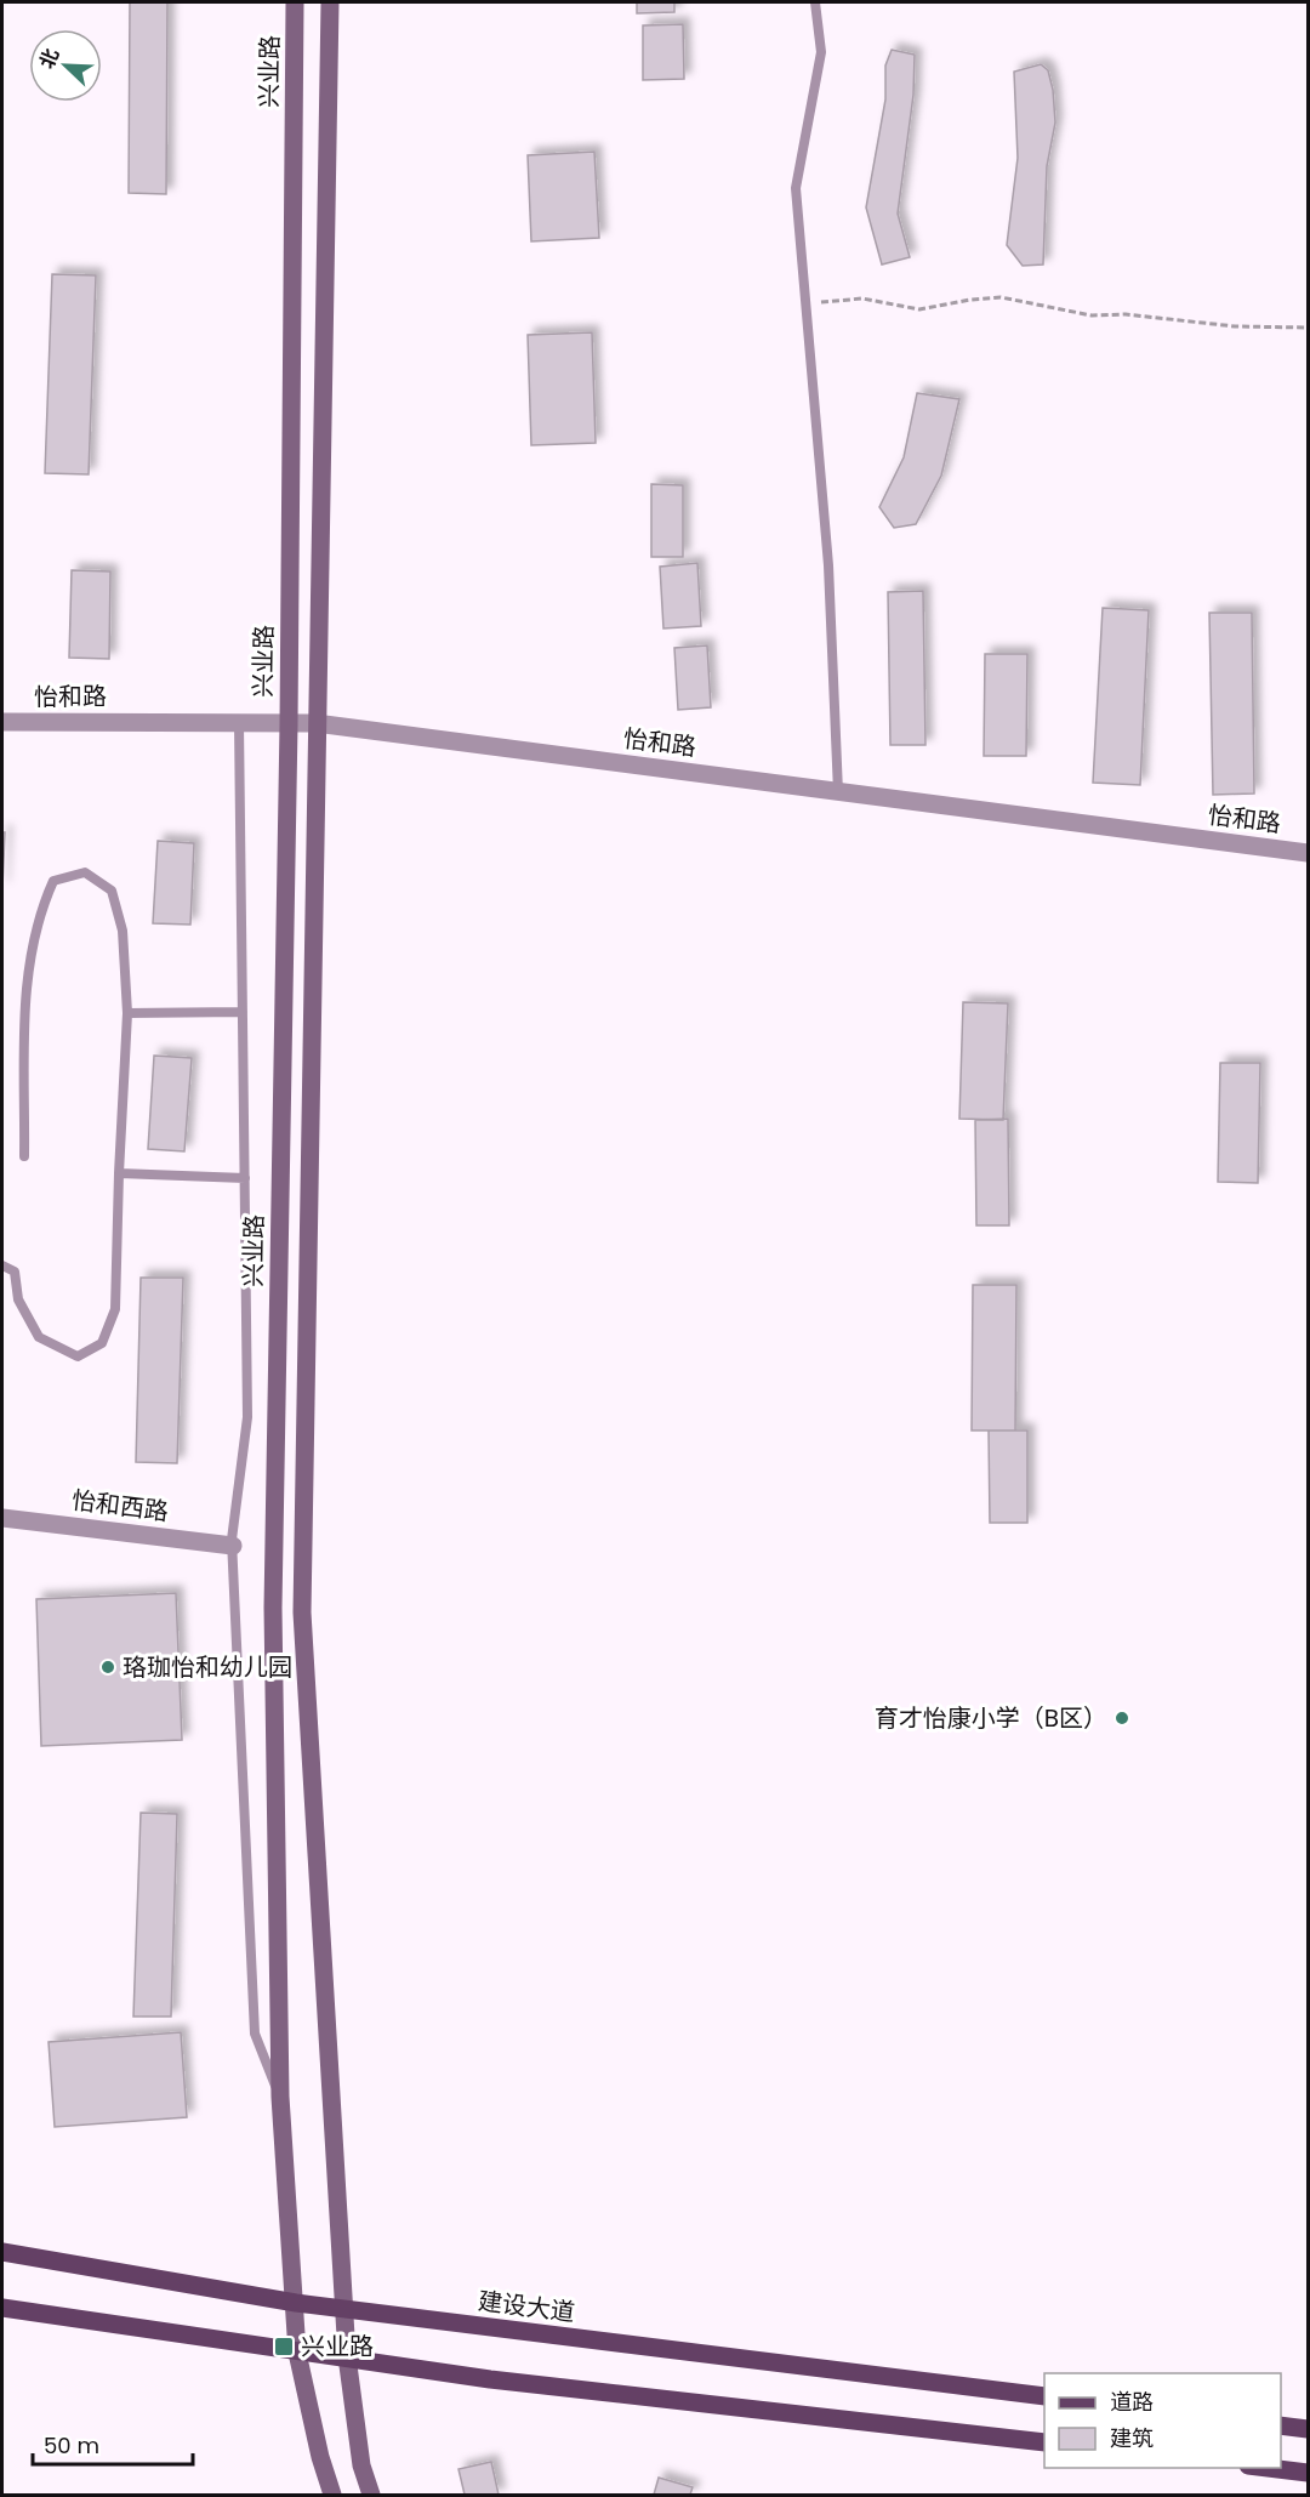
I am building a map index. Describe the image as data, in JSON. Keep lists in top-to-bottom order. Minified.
{"streets":{"main road":["兴业路","建设大道"],"street":["怡和路","怡和西路"]},"crossings":[["兴业路","怡和路"],["兴业路","建设大道"]],"places":{"other":["珞珈怡和幼儿园","育才怡康小学（B区）"],"transit":["兴业路"]},"legend":["道路","建筑"],"scale_bar":"50 m","north":"top left"}
